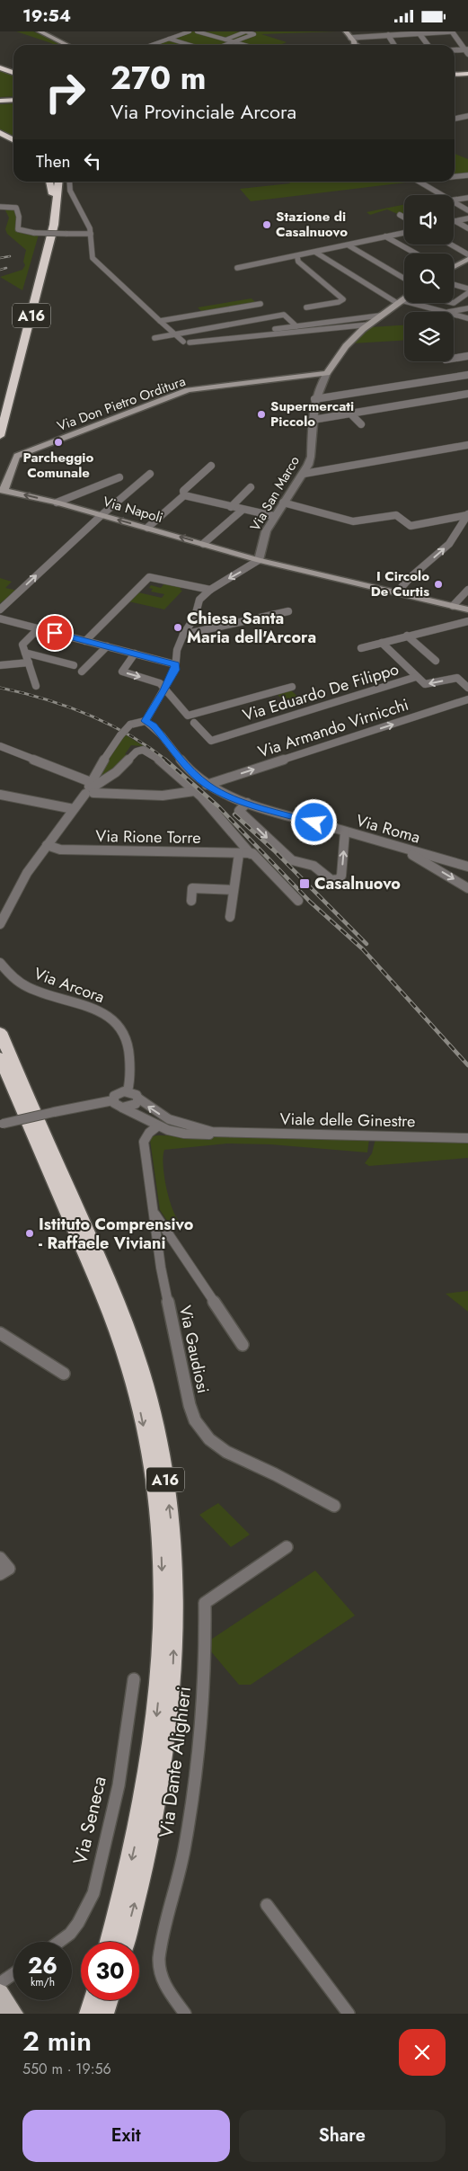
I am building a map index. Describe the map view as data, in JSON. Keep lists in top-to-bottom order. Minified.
{"streets":{"highway":["A16"],"main road":["Via Don Pietro Orditura","Via San Marco","Via Napoli"],"street":["Via Eduardo De Filippo","Via Armando Virnicchi","Via Roma","Via Rione Torre","Via Arcora","Viale delle Ginestre","Via Gaudiosi","Via Dante Alighieri","Via Seneca"]},"crossings":[["Via Don Pietro Orditura","Via San Marco"],["Via Don Pietro Orditura","Via Napoli"],["Via San Marco","Via Napoli"],["Via Armando Virnicchi","Via Roma"],["Via Arcora","Viale delle Ginestre"],["Viale delle Ginestre","Via Gaudiosi"]],"one_way":["Via Armando Virnicchi"],"places":{"other":["Stazione di Casalnuovo","Supermercati Piccolo","Parcheggio Comunale","I Circolo De Curtis","Chiesa Santa Maria dell'Arcora","Istituto Comprensivo - Raffaele Viviani"],"transit":["Casalnuovo"]},"page":{"status":"19:54","turn":["270 m","Via Provinciale Arcora"],"then":"Then","speed":"26 km/h","limit":"30","heading":["2 min","550 m · 19:56"],"buttons":["Exit","Share"]}}
